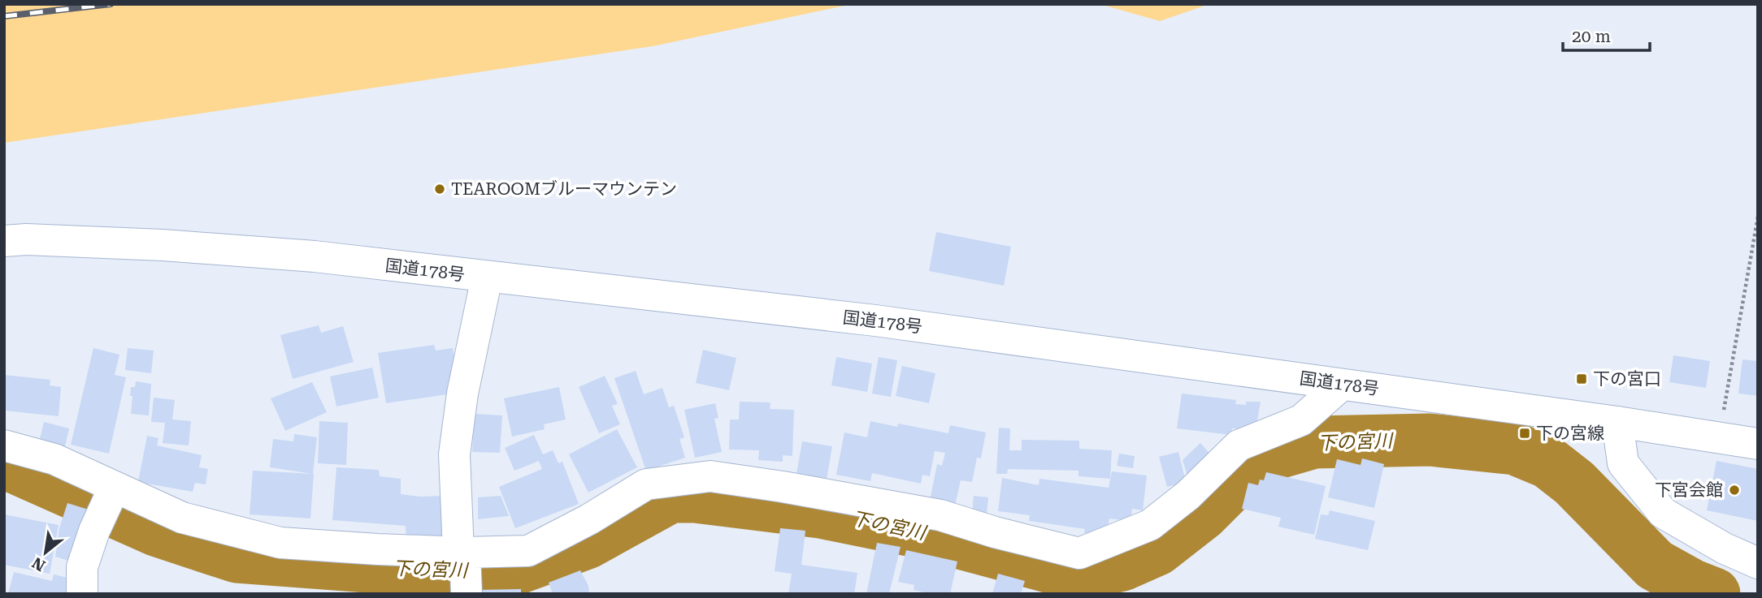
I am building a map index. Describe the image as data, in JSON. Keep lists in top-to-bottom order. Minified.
{"streets":{"main road":["国道178号"]},"water":["下の宮川"],"places":{"other":["TEAROOMブルーマウンテン","下宮会館"],"transit":["下の宮口","下の宮線"]},"scale_bar":"20 m","north":"bottom left"}
